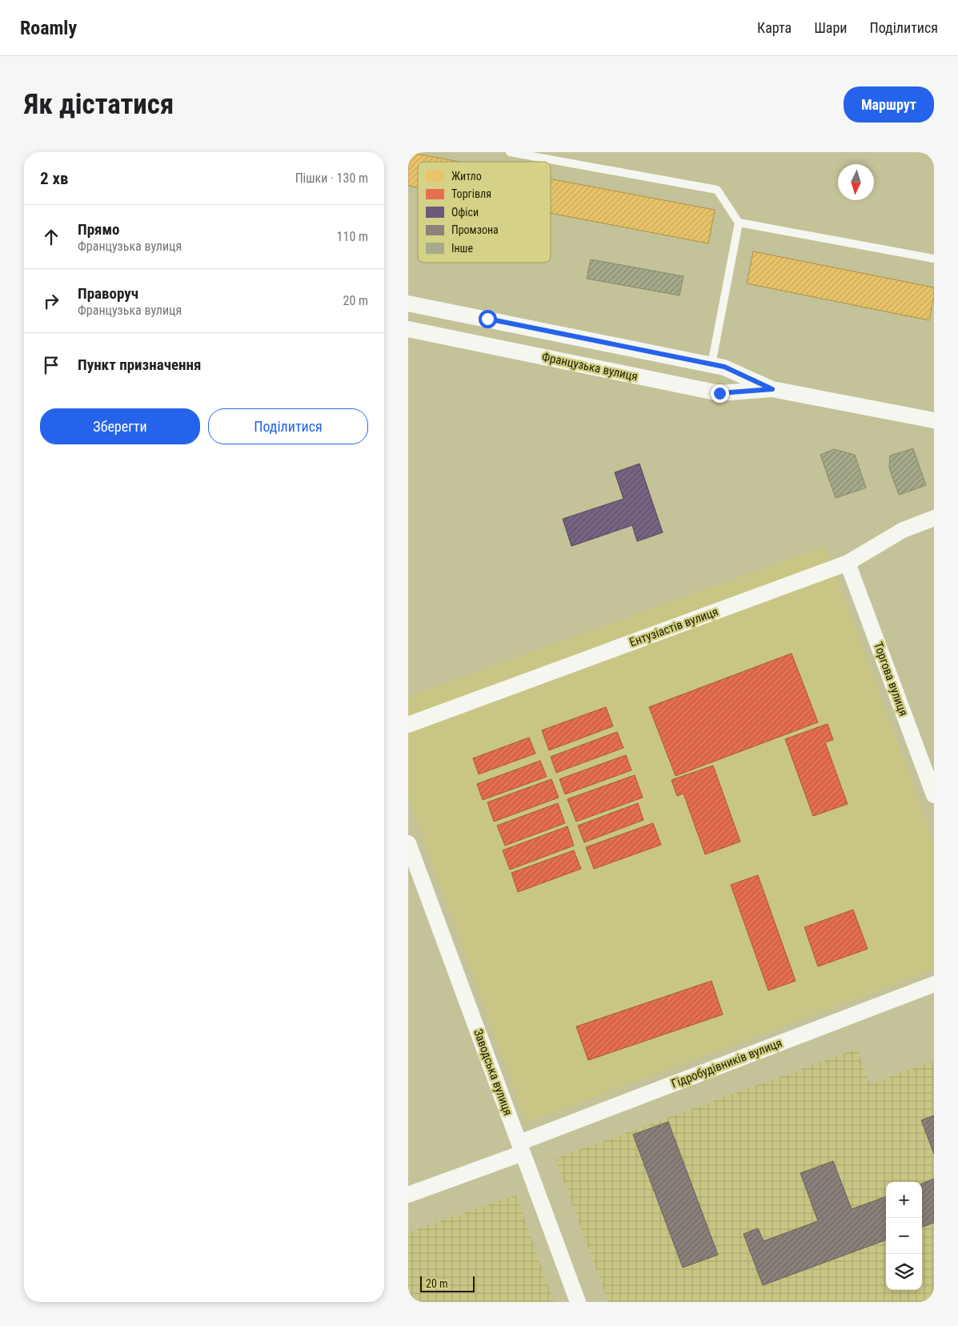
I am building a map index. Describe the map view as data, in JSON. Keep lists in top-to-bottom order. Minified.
{"streets":{"street":["Французька вулиця","Ентузіастів вулиця","Торгова вулиця","Гідробудівників вулиця","Заводська вулиця"]},"crossings":[["Ентузіастів вулиця","Торгова вулиця"],["Гідробудівників вулиця","Заводська вулиця"]],"legend":["Житло","Торгівля","Офіси","Промзона","Інше"],"scale_bar":"20 m","north":"bottom","page":{"header":"Roamly","nav":["Карта","Шари","Поділитися"],"buttons":["Маршрут",["Зберегти","Поділитися"]],"title":"Як дістатися","heading":["2 хв","Пішки · 130 m"],"list":[["Прямо","Французька вулиця","110 m"],["Праворуч","Французька вулиця","20 m"],"Пункт призначення"],"map_buttons":["+","−"],"scale":"20 m"}}
